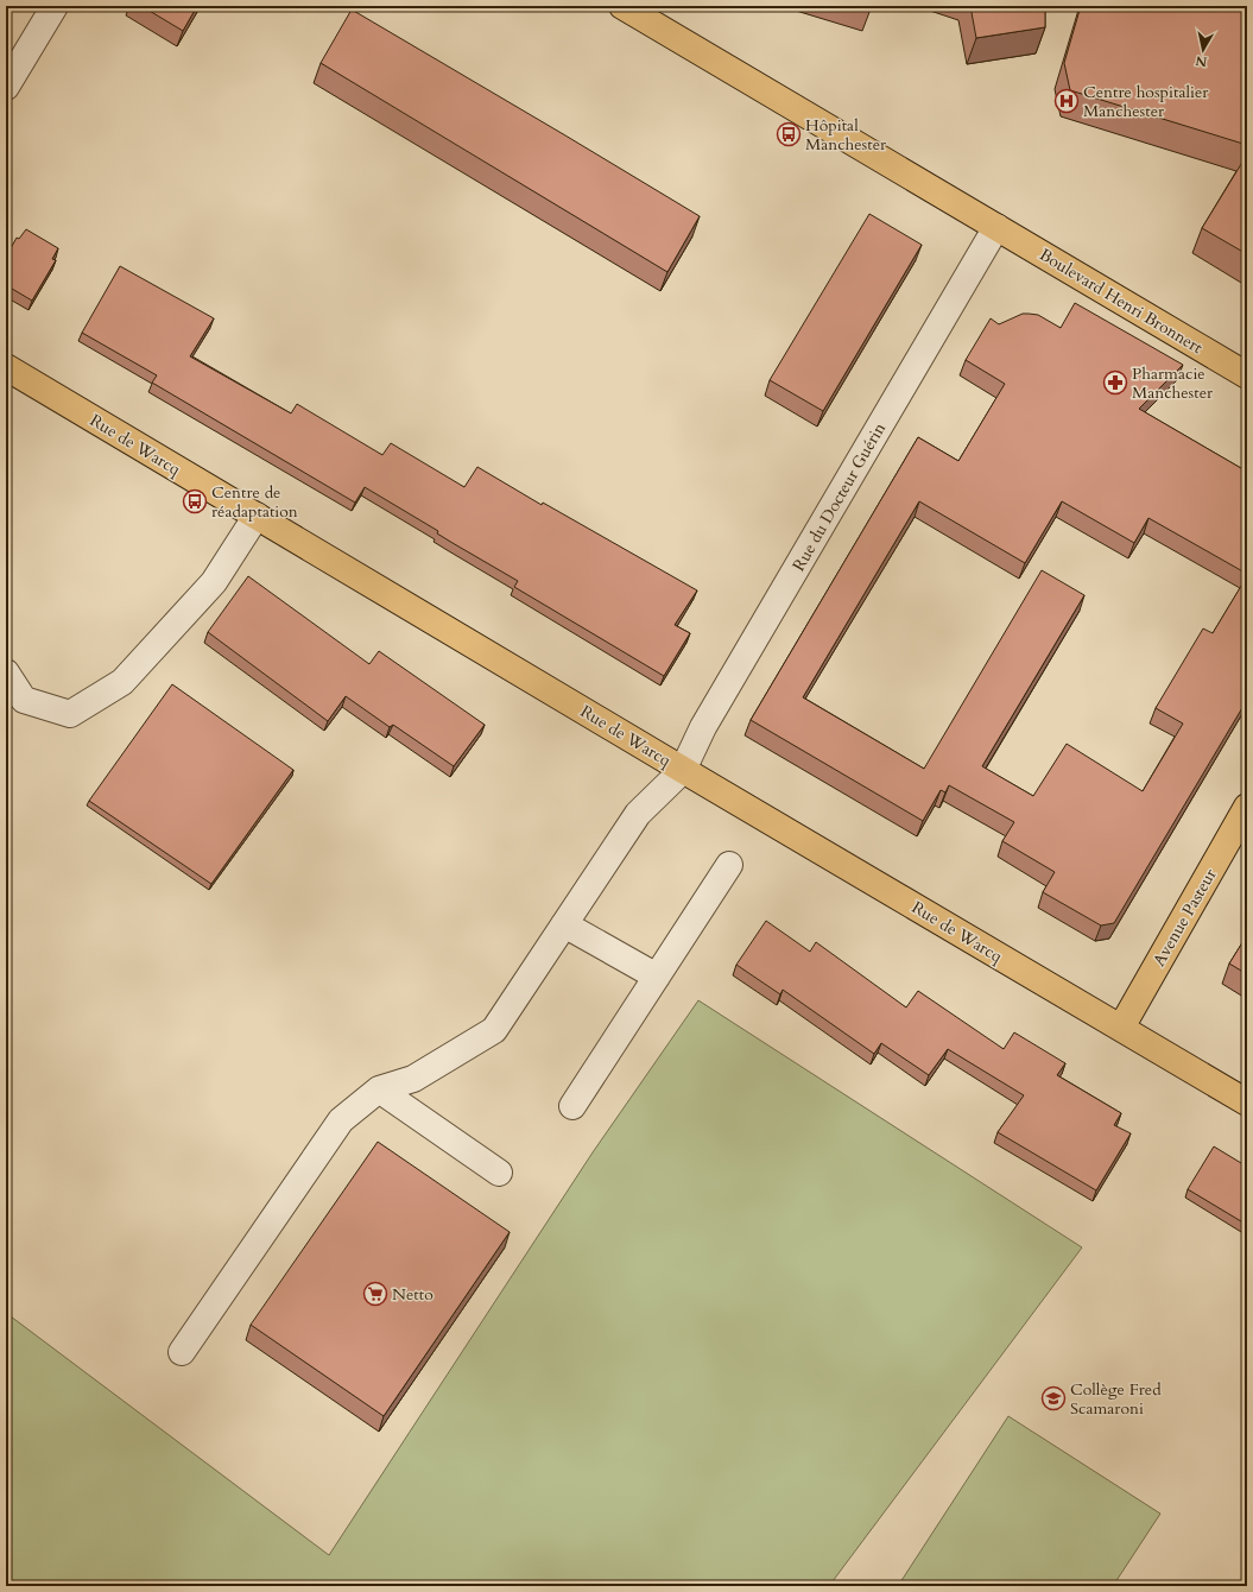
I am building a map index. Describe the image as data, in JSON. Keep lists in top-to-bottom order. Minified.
{"streets":{"main road":["Boulevard Henri Bronnert","Rue de Warcq","Avenue Pasteur"],"street":["Rue du Docteur Guérin"]},"crossings":[["Boulevard Henri Bronnert","Rue du Docteur Guérin"],["Rue de Warcq","Rue du Docteur Guérin"],["Rue de Warcq","Avenue Pasteur"]],"places":{"hospital":["Centre hospitalier Manchester"],"bus stop":["Hôpital Manchester","Centre de réadaptation"],"pharmacy":["Pharmacie Manchester"],"supermarket":["Netto"],"school or university":["Collège Fred Scamaroni"]},"north":"bottom"}
